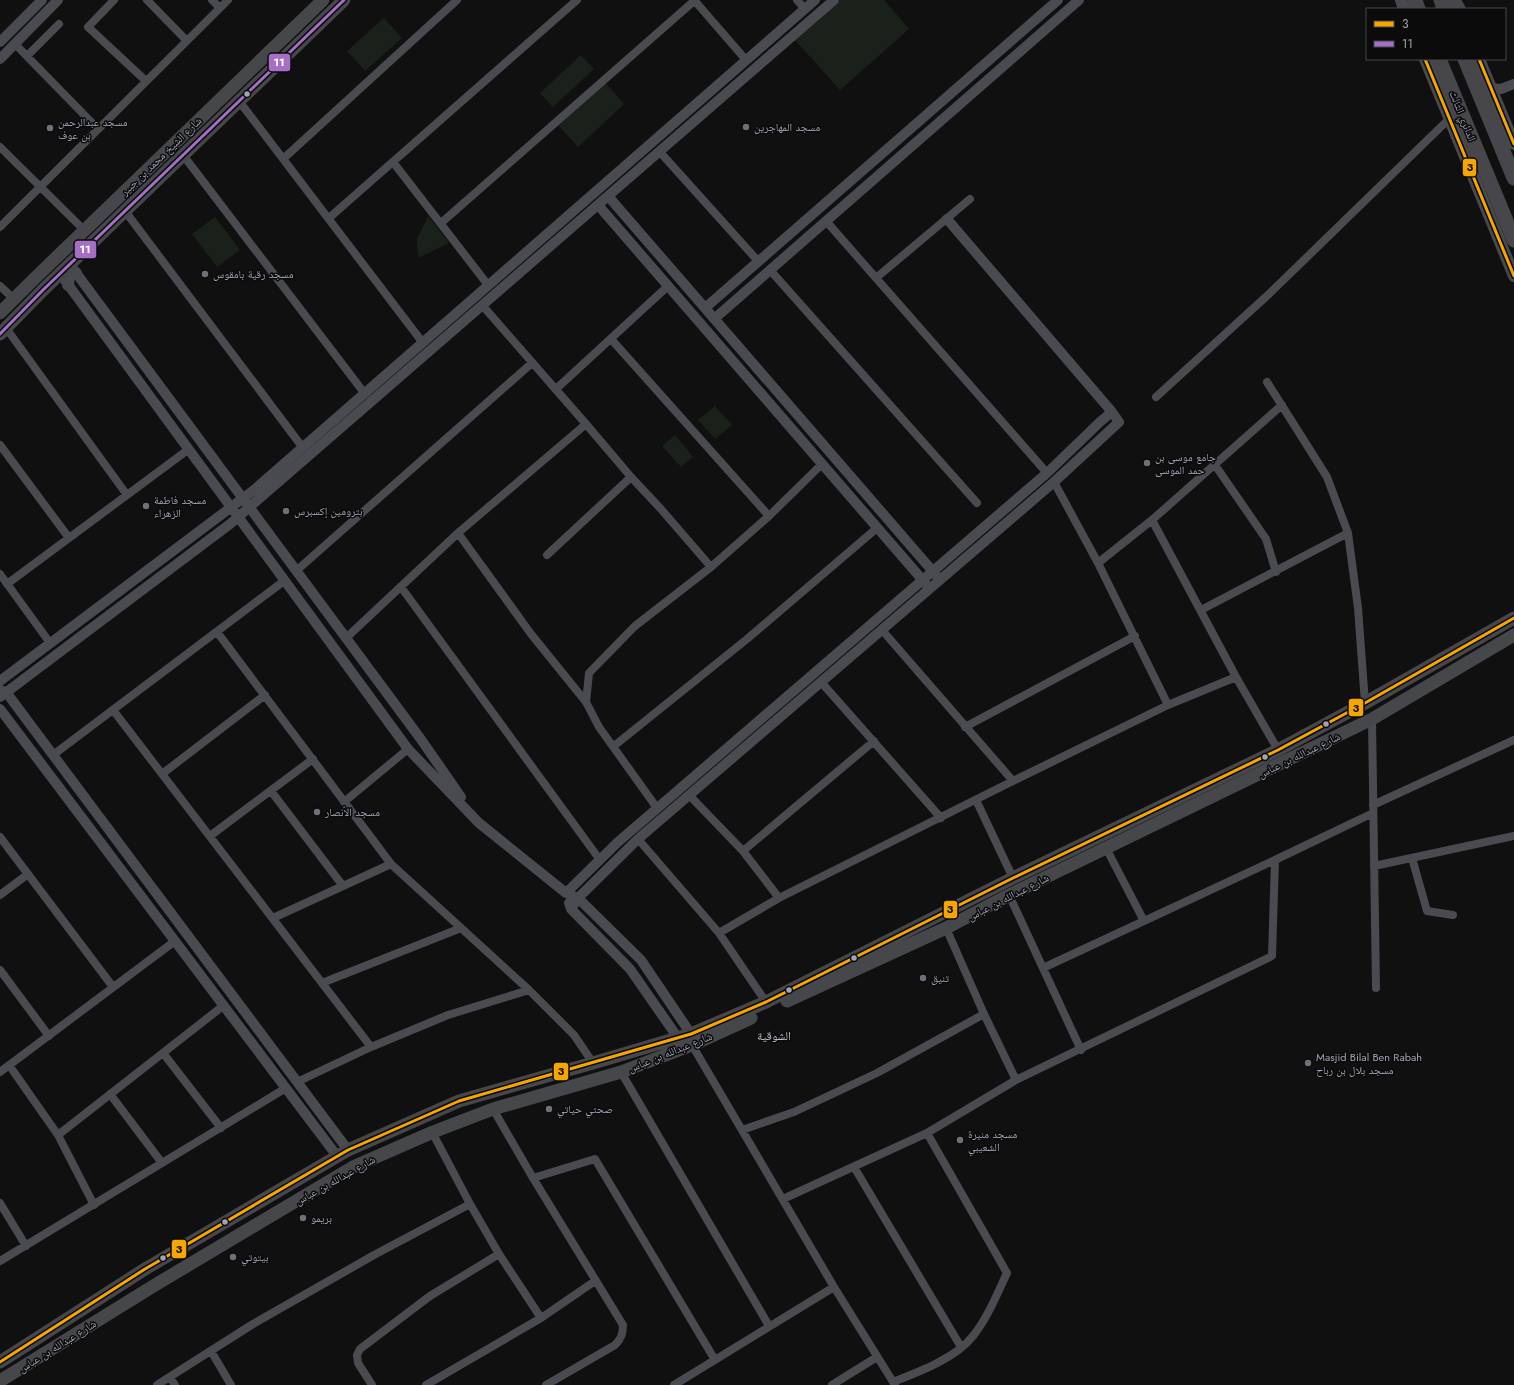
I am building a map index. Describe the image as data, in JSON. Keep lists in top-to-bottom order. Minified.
{"streets":{"highway":["الدائري الثالث"],"main road":["شارع الشيخ محمد بن جبير","شارع عبدالله بن عباس"]},"districts":["الشوقية"],"places":["مسجد المهاجرين","مسجد عبدالرحمن بن عوف","مسجد رقية بامقوس","جامع موسى بن حمد الموسى","مسجد فاطمة الزهراء","بترومين إكسبرس","مسجد الأنصار","تنيق","Masjid Bilal Ben Rabah مسجد بلال بن رباح","صحتي حياتي","مسجد منيرة الشعيبي","بريمو","بيتوتي"],"lines":["transit line 11","transit line 3"],"legend":["3","11"]}
